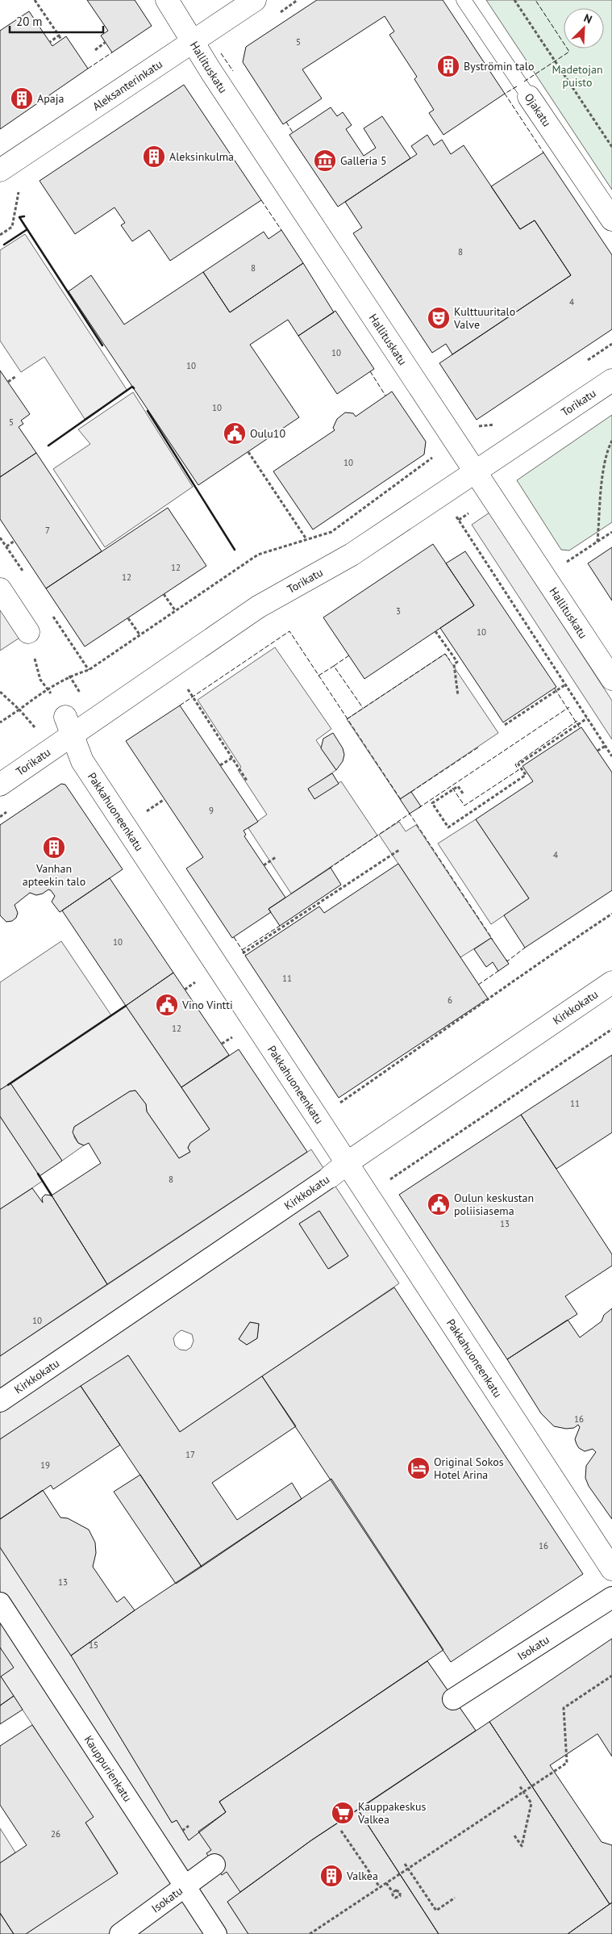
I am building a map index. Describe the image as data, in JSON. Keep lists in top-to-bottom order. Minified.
{"streets":{"street":["Hallituskatu","Aleksanterinkatu","Ojakatu","Torikatu","Pakkahuoneenkatu","Kirkkokatu","Isokatu","Kauppurienkatu"]},"crossings":[["Hallituskatu","Aleksanterinkatu"],["Hallituskatu","Torikatu"],["Torikatu","Pakkahuoneenkatu"],["Pakkahuoneenkatu","Kirkkokatu"],["Isokatu","Kauppurienkatu"]],"parks":["Madetojan puisto"],"places":{"building":["Byströmin talo","Apaja","Aleksinkulma","Vanhan apteekin talo","Valkea"],"museum":["Galleria 5"],"theatre":["Kulttuuritalo Valve"],"public building":["Oulu10","Vino Vintti","Oulun keskustan poliisiasema"],"hotel":["Original Sokos Hotel Arina"],"supermarket":["Kauppakeskus Valkea"]},"house_numbers":["5","8","8","4","10","10","10","5","10","7","12","12","3","10","9","4","10","11","6","12","11","8","13","10","16","17","19","16","13","15","26"],"scale_bar":"20 m","north":"top right"}
